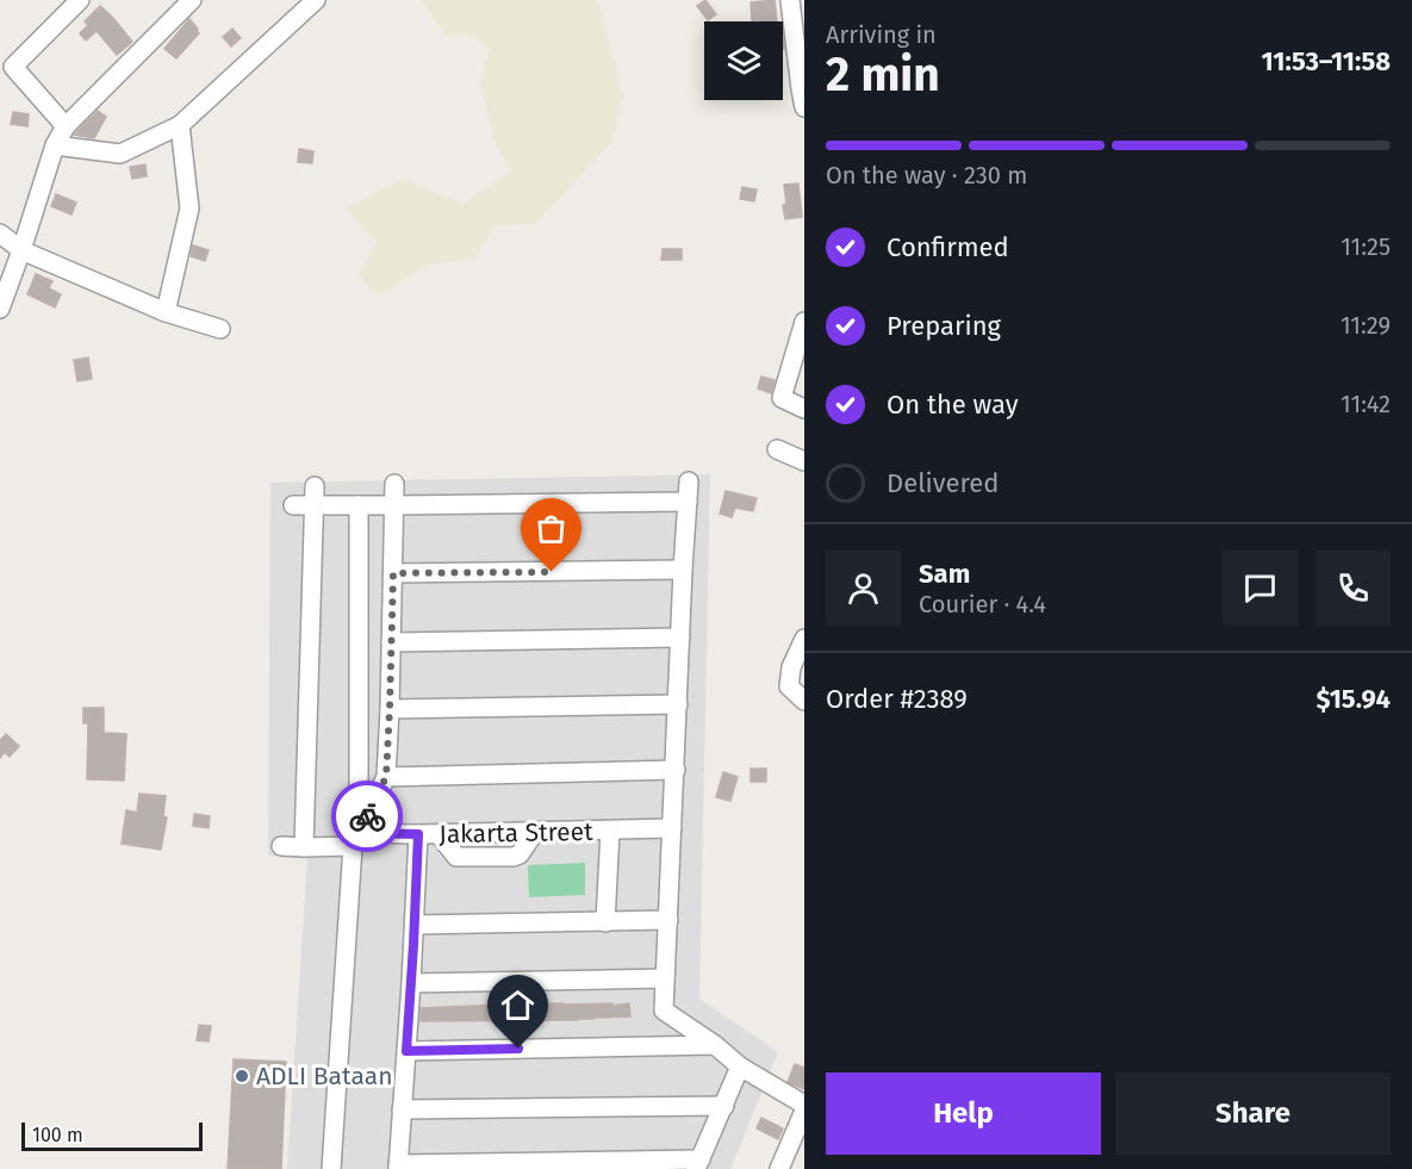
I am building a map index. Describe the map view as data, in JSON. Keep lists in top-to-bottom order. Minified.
{"streets":{"street":["Jakarta Street"]},"places":["ADLI Bataan"],"scale_bar":"100 m","page":{"heading":["2 min","Arriving in","11:53–11:58"],"panel":["Sam","Courier · 4.4","Order #2389","$15.94"],"bar":"On the way · 230 m","list":[["Confirmed","11:25"],["Preparing","11:29"],["On the way","11:42"],"Delivered"],"buttons":["Help","Share"],"scale":"100 m"}}
